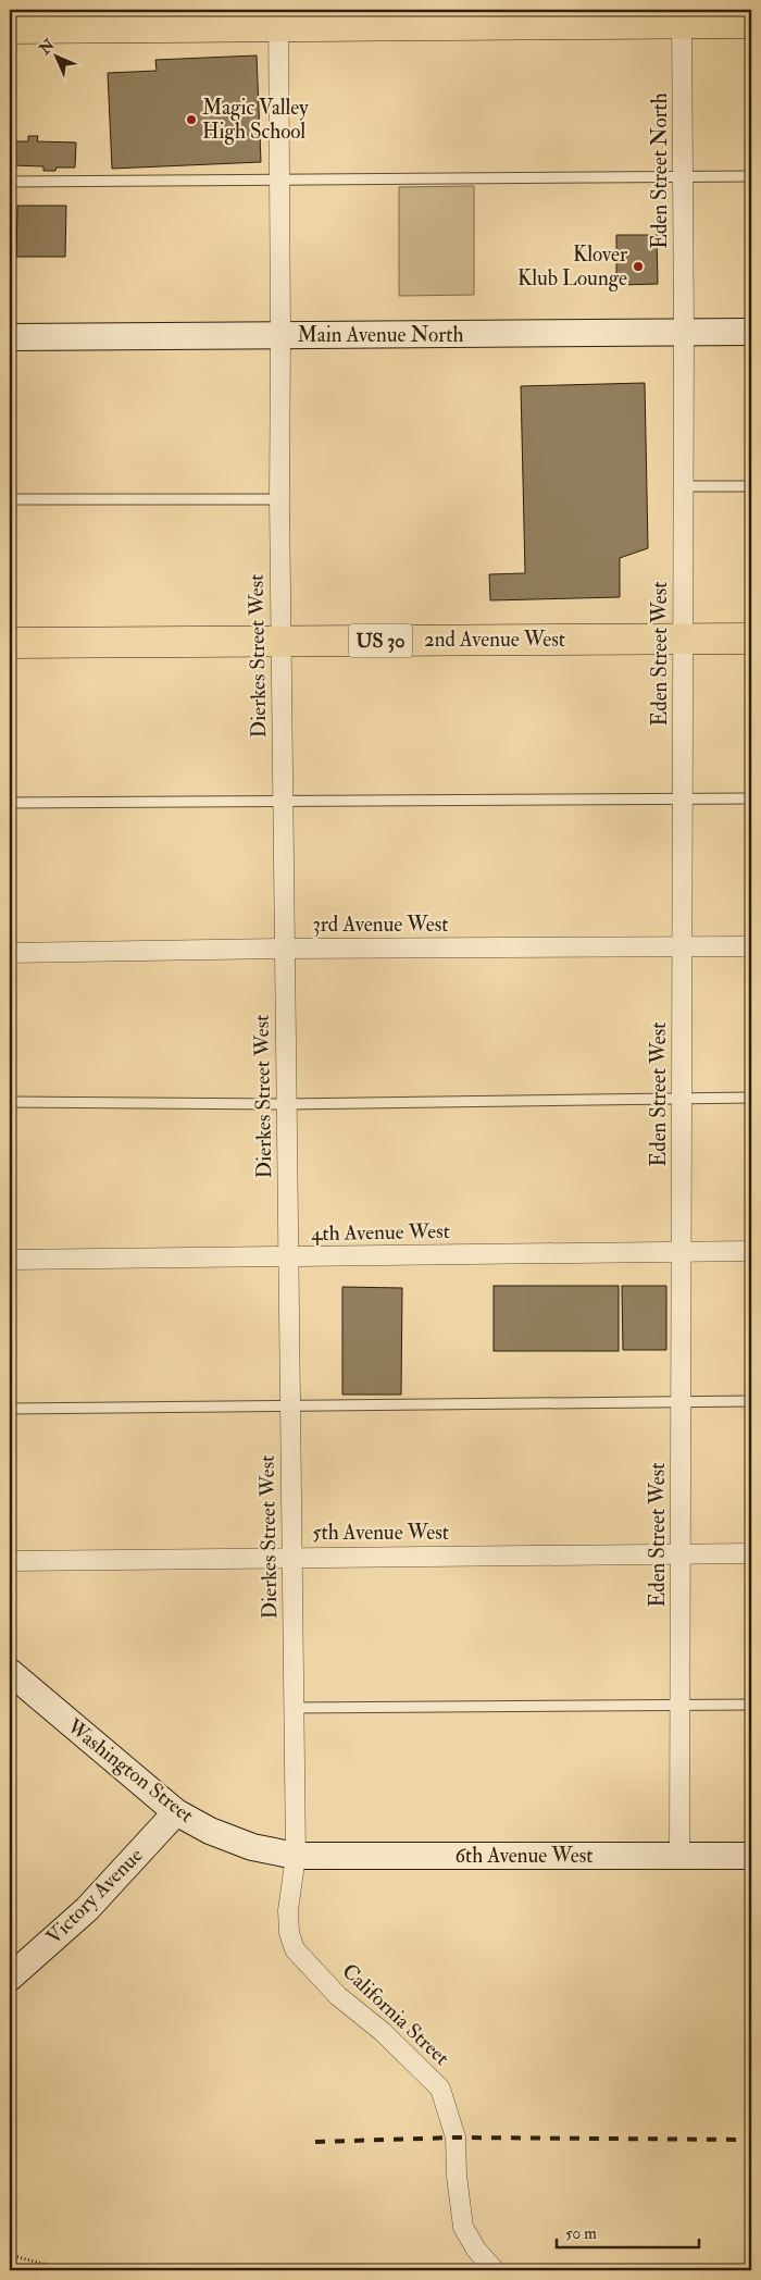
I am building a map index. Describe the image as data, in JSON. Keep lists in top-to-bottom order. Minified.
{"streets":{"main road":["2nd Avenue West","US 30"],"street":["Eden Street North","Main Avenue North","Eden Street West","Dierkes Street West","3rd Avenue West","4th Avenue West","5th Avenue West","Washington Street","6th Avenue West","Victory Avenue","California Street"]},"crossings":[["Eden Street North","Main Avenue North"],["Eden Street North","Eden Street West"],["Main Avenue North","Eden Street West"],["Main Avenue North","Dierkes Street West"],["2nd Avenue West","Eden Street West"],["2nd Avenue West","Dierkes Street West"],["Eden Street West","3rd Avenue West"],["Eden Street West","4th Avenue West"],["Eden Street West","5th Avenue West"],["Eden Street West","6th Avenue West"],["Dierkes Street West","3rd Avenue West"],["Dierkes Street West","4th Avenue West"],["Dierkes Street West","5th Avenue West"],["Dierkes Street West","Washington Street"],["Dierkes Street West","6th Avenue West"],["Dierkes Street West","California Street"],["Washington Street","6th Avenue West"],["Washington Street","Victory Avenue"],["Washington Street","California Street"],["6th Avenue West","California Street"]],"places":["Magic Valley High School","Klover Klub Lounge"],"scale_bar":"50 m","north":"top left"}
